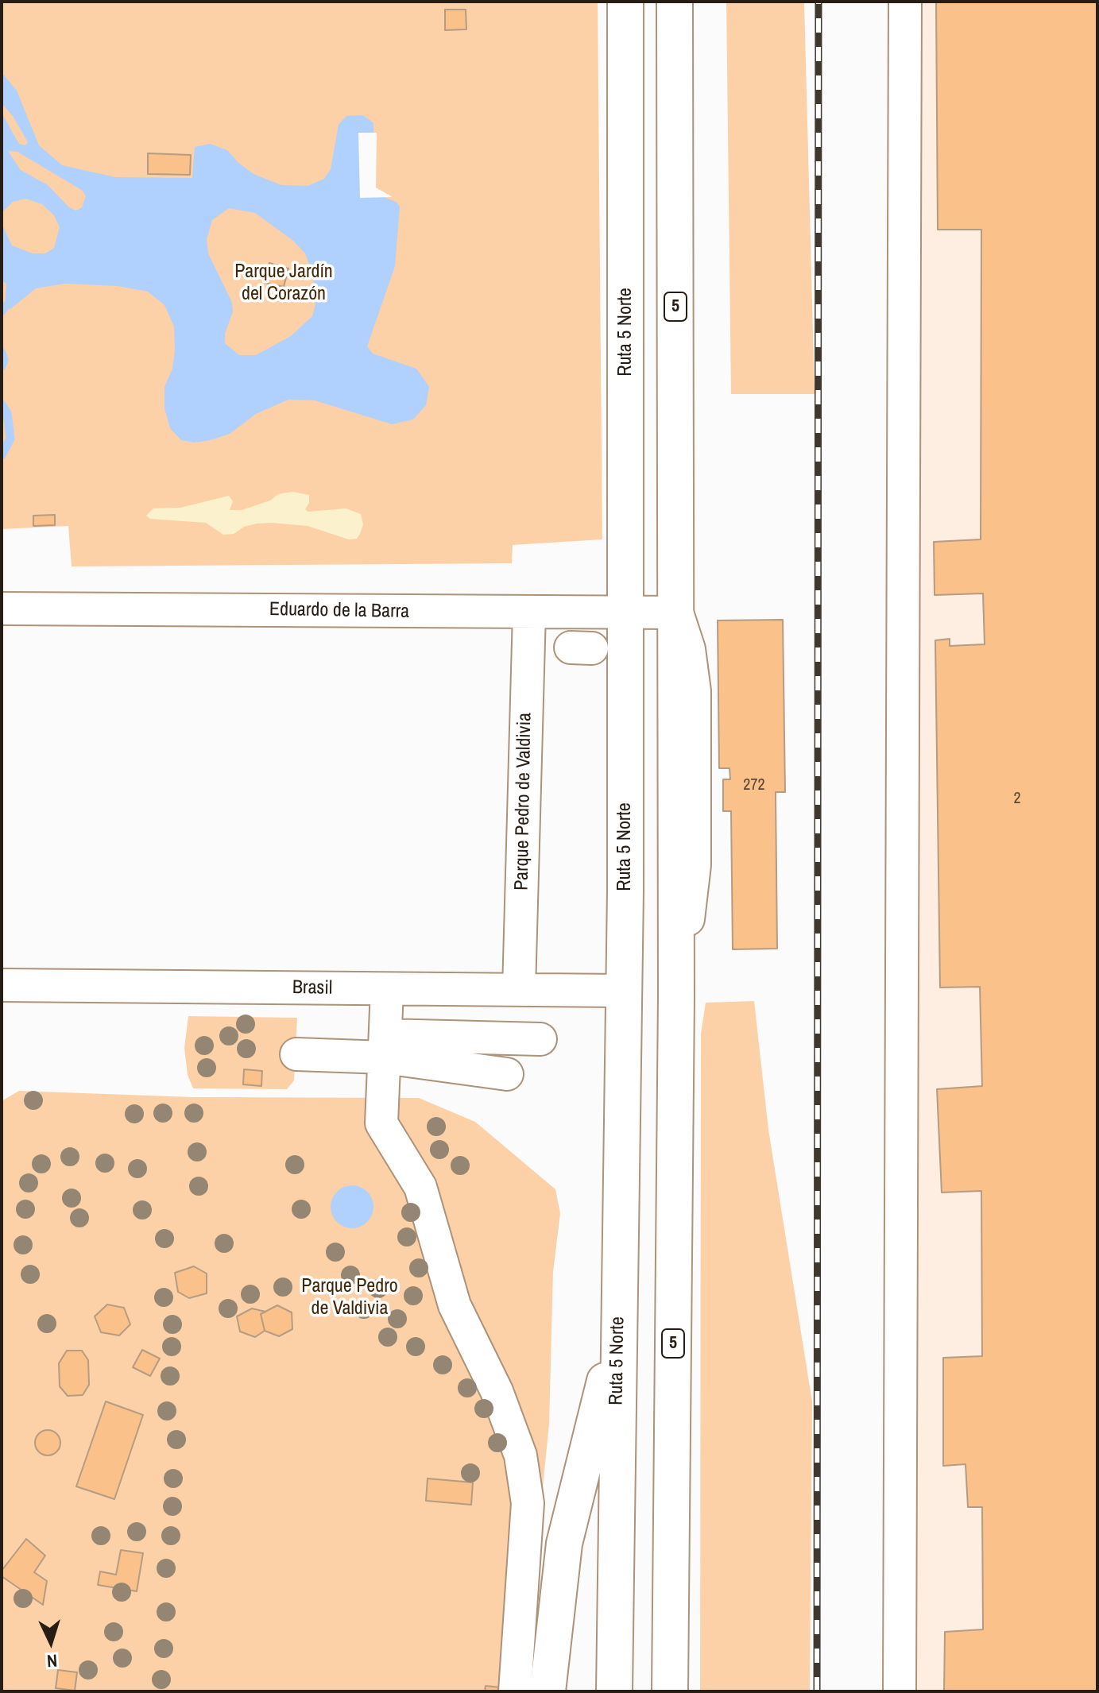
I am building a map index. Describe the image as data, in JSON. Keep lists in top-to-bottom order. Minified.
{"streets":{"highway":["5","Ruta 5 Norte"],"street":["Eduardo de la Barra","Parque Pedro de Valdivia","Brasil"]},"crossings":[["5","Eduardo de la Barra"],["Ruta 5 Norte","Eduardo de la Barra"],["Ruta 5 Norte","Brasil"],["Eduardo de la Barra","Parque Pedro de Valdivia"],["Parque Pedro de Valdivia","Brasil"]],"parks":["Parque Jardín del Corazón","Parque Pedro de Valdivia"],"house_numbers":["272","2"],"north":"bottom"}
